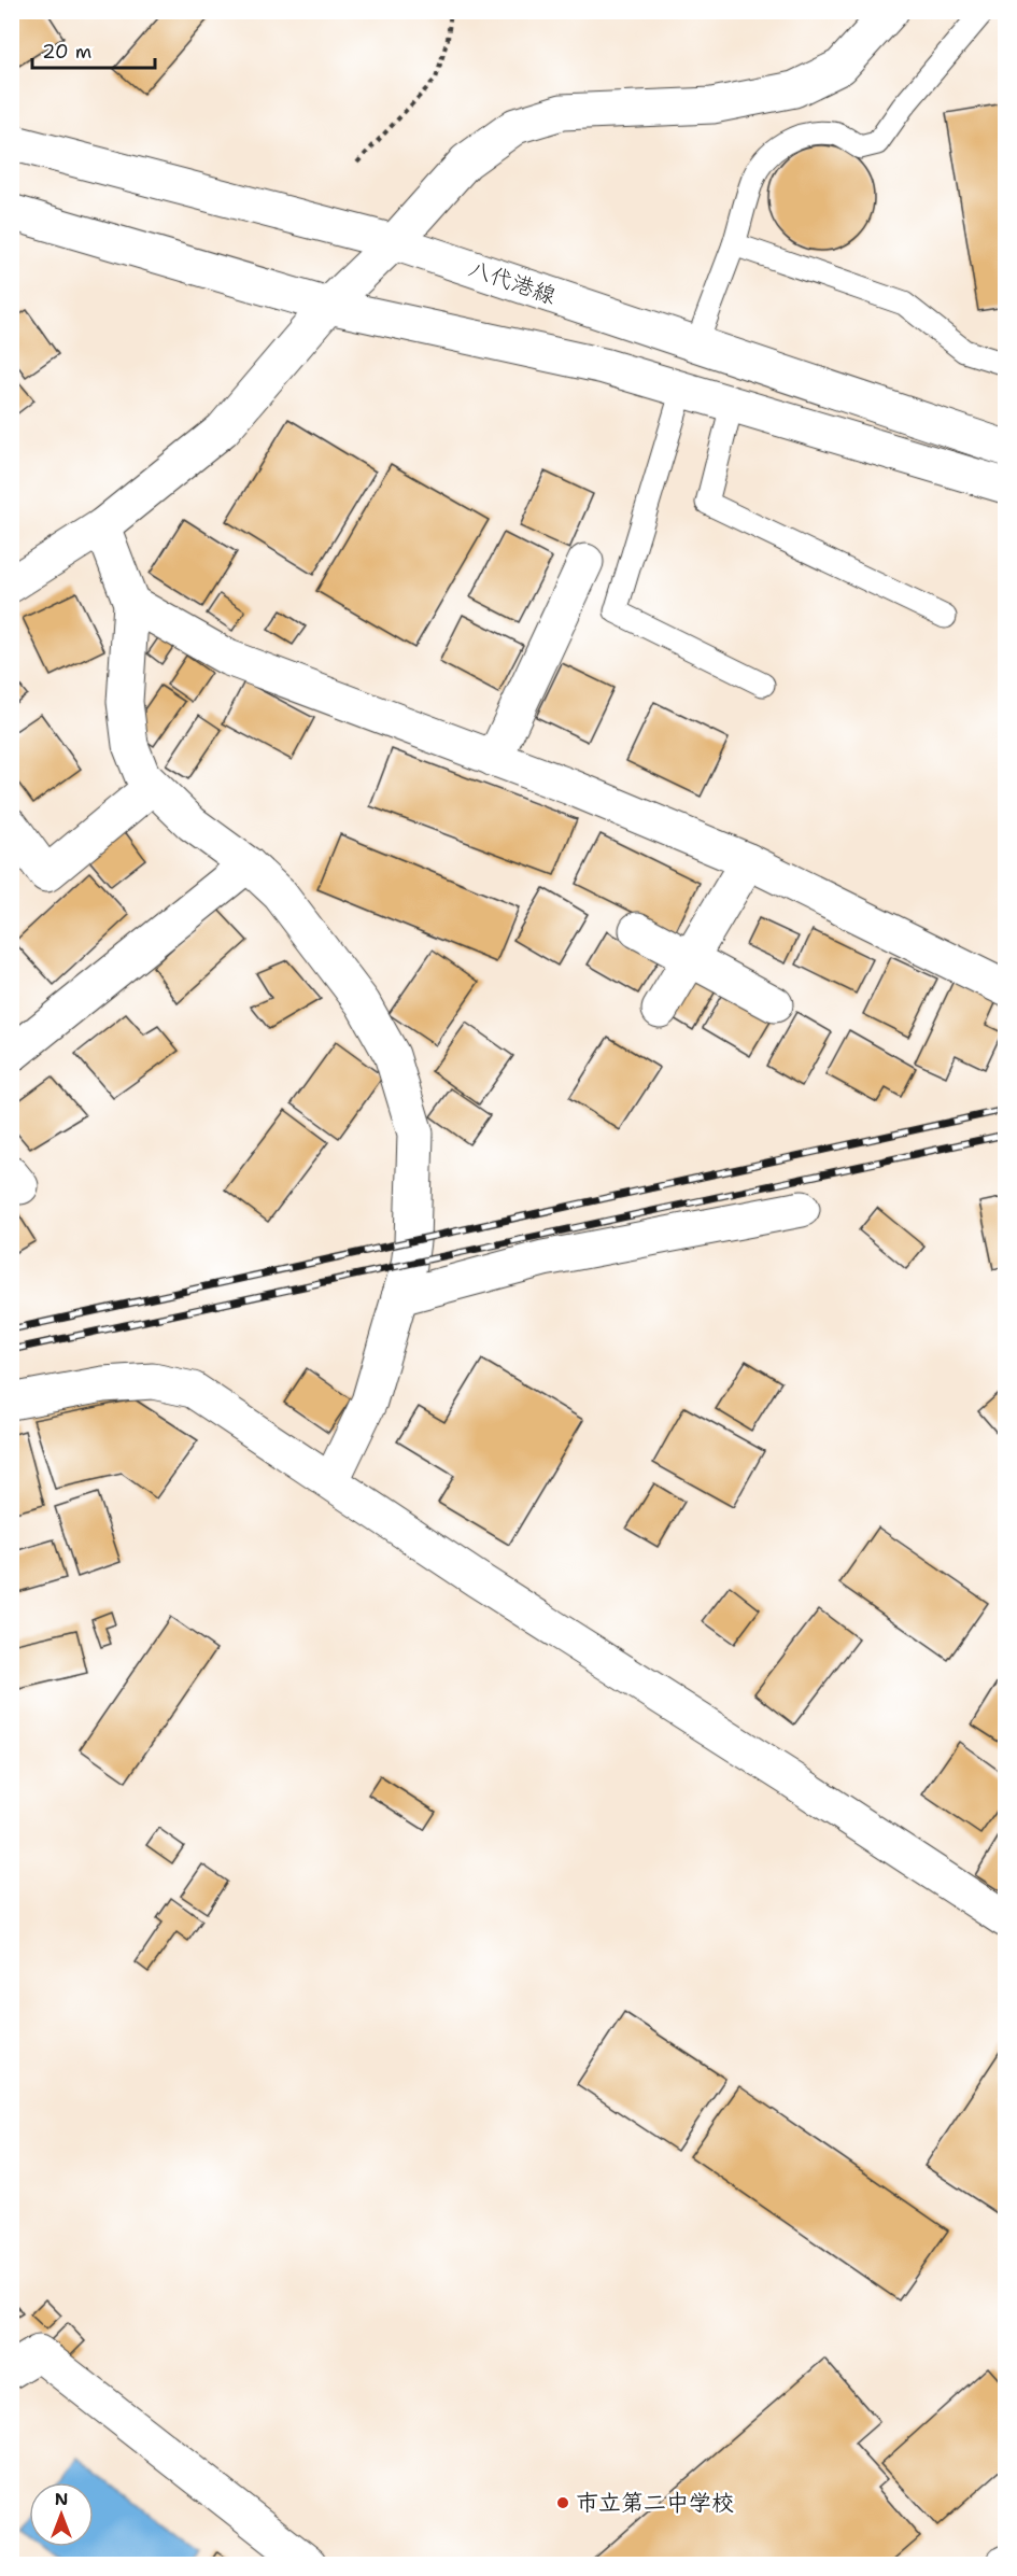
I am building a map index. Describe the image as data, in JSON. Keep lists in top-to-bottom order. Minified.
{"streets":{"street":["八代港線"]},"places":["市立第二中学校"],"scale_bar":"20 m","north":"top"}
